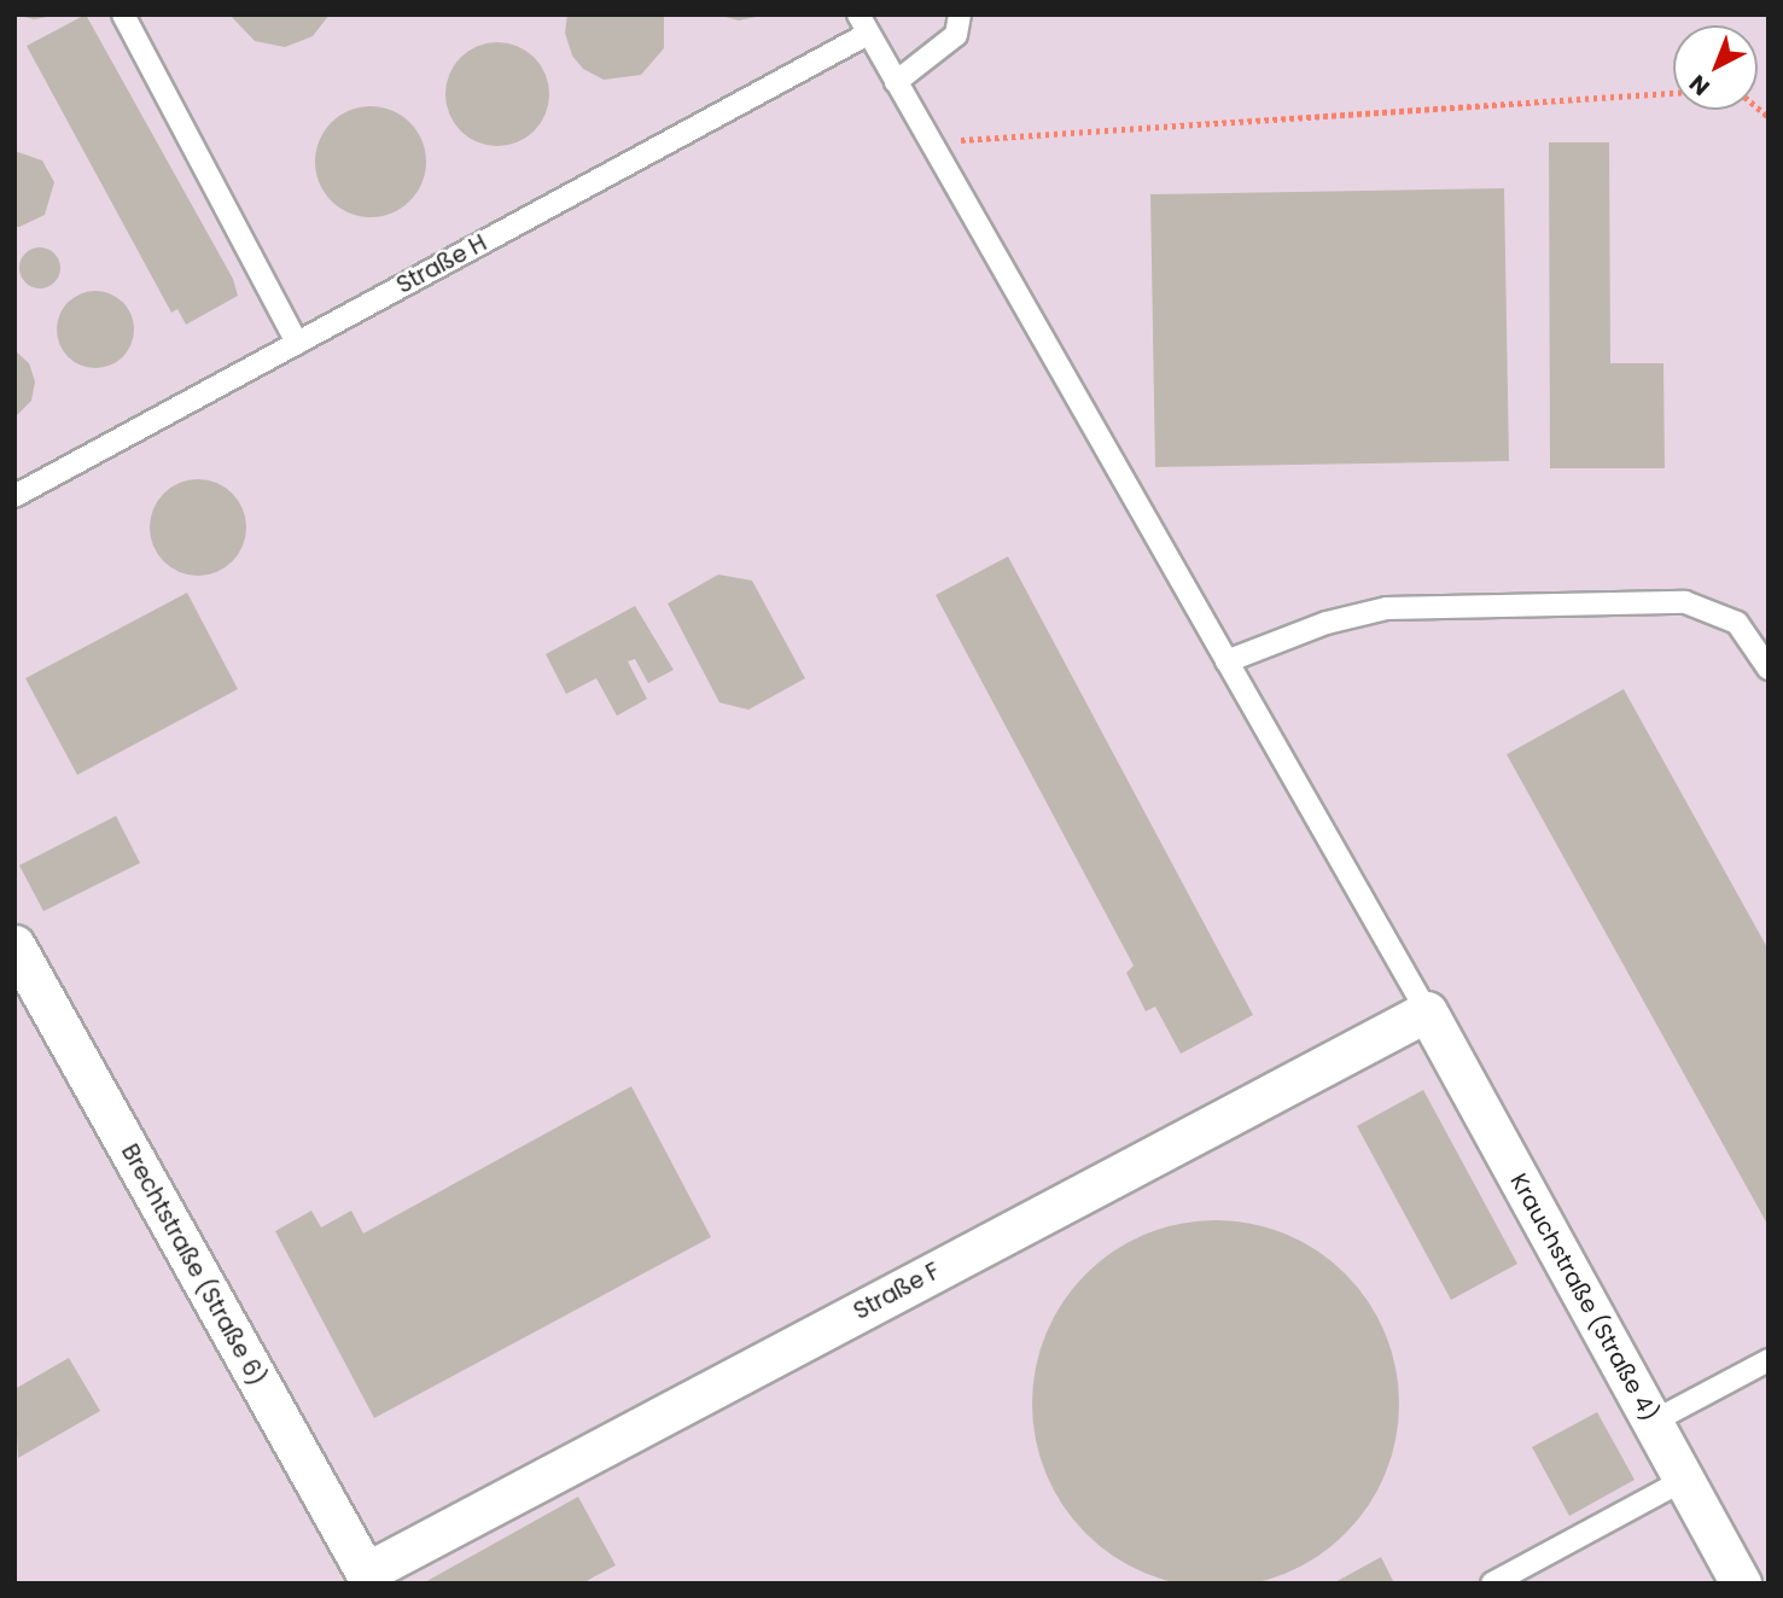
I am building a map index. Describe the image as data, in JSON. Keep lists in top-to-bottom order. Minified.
{"streets":{"street":["Brechtstraße (Straße 6)","Straße F","Krauchstraße (Straße 4)"],"lane":["Straße H"]},"crossings":[["Brechtstraße (Straße 6)","Straße F"],["Straße F","Krauchstraße (Straße 4)"]],"north":"bottom left"}
